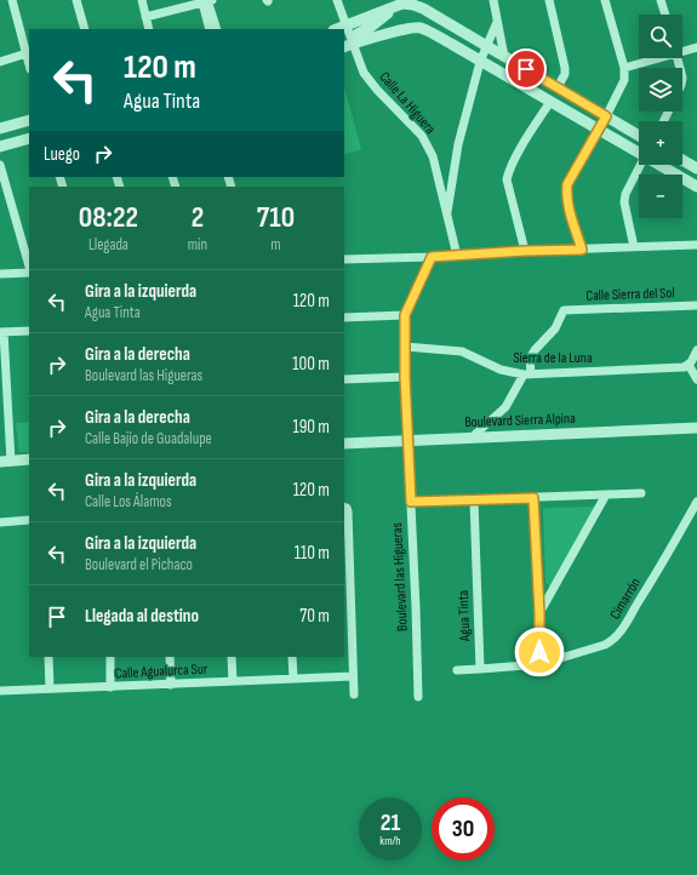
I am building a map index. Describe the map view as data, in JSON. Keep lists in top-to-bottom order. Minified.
{"streets":{"street":["Calle La Higuera","Calle Sierra del Sol","Sierra de la Luna","Boulevard Sierra Alpina","Boulevard las Higueras","Cimarrón","Agua Tinta","Calle Agualurca Sur"]},"crossings":[["Calle Sierra del Sol","Sierra de la Luna"],["Sierra de la Luna","Boulevard las Higueras"],["Boulevard Sierra Alpina","Boulevard las Higueras"]],"page":{"map_buttons":["+","−"],"turn":["120 m","Agua Tinta"],"then":"Luego","eta":["08:22","Llegada","2","min","710","m"],"list":[{"name":"Gira a la izquierda","note":"Agua Tinta","value":"120 m"},{"name":"Gira a la derecha","note":"Boulevard las Higueras","value":"100 m"},{"name":"Gira a la derecha","note":"Calle Bajío de Guadalupe","value":"190 m"},{"name":"Gira a la izquierda","note":"Calle Los Álamos","value":"120 m"},{"name":"Gira a la izquierda","note":"Boulevard el Pichaco","value":"110 m"},{"name":"Llegada al destino","value":"70 m"}],"speed":"21 km/h","limit":"30"}}
